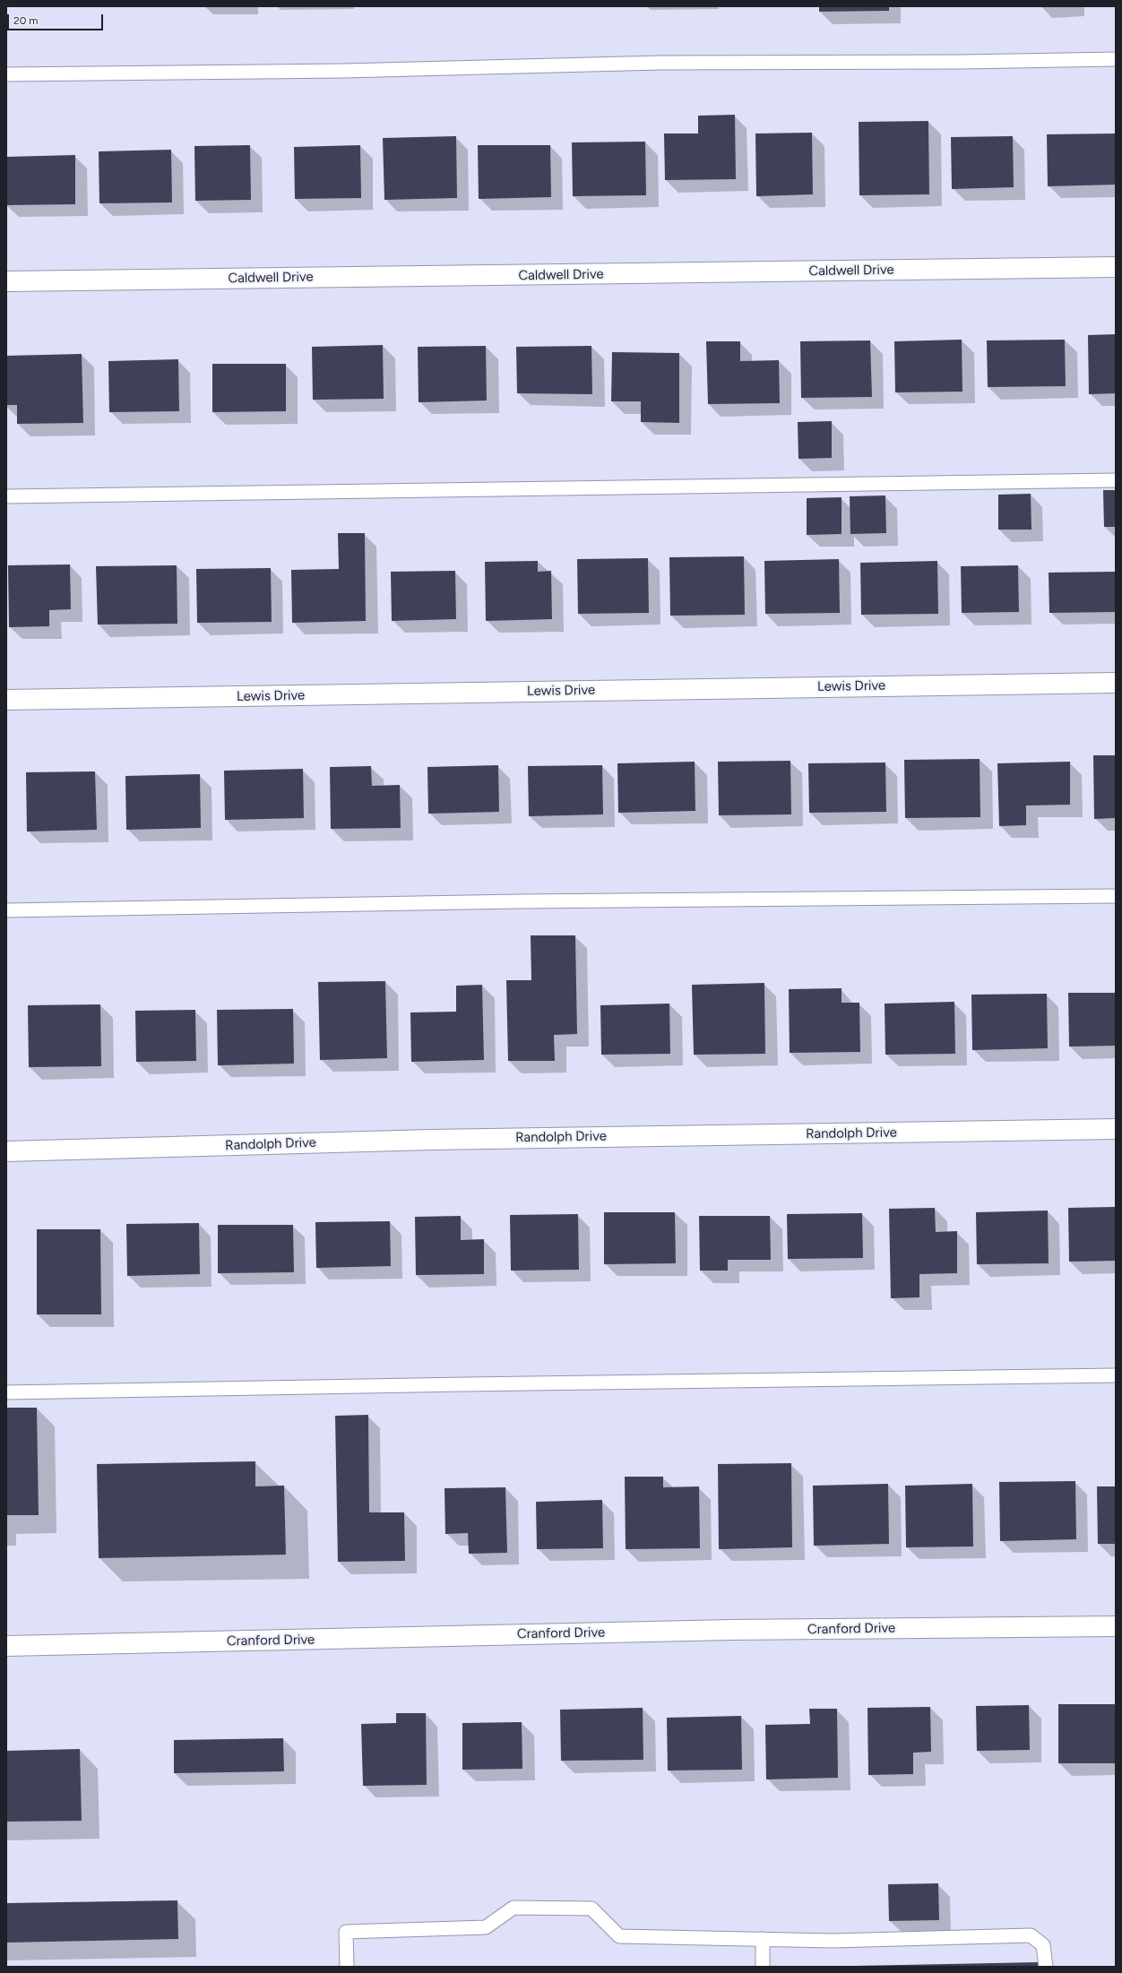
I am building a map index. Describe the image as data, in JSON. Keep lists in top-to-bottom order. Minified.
{"streets":{"street":["Caldwell Drive","Lewis Drive","Randolph Drive","Cranford Drive"]},"scale_bar":"20 m"}
